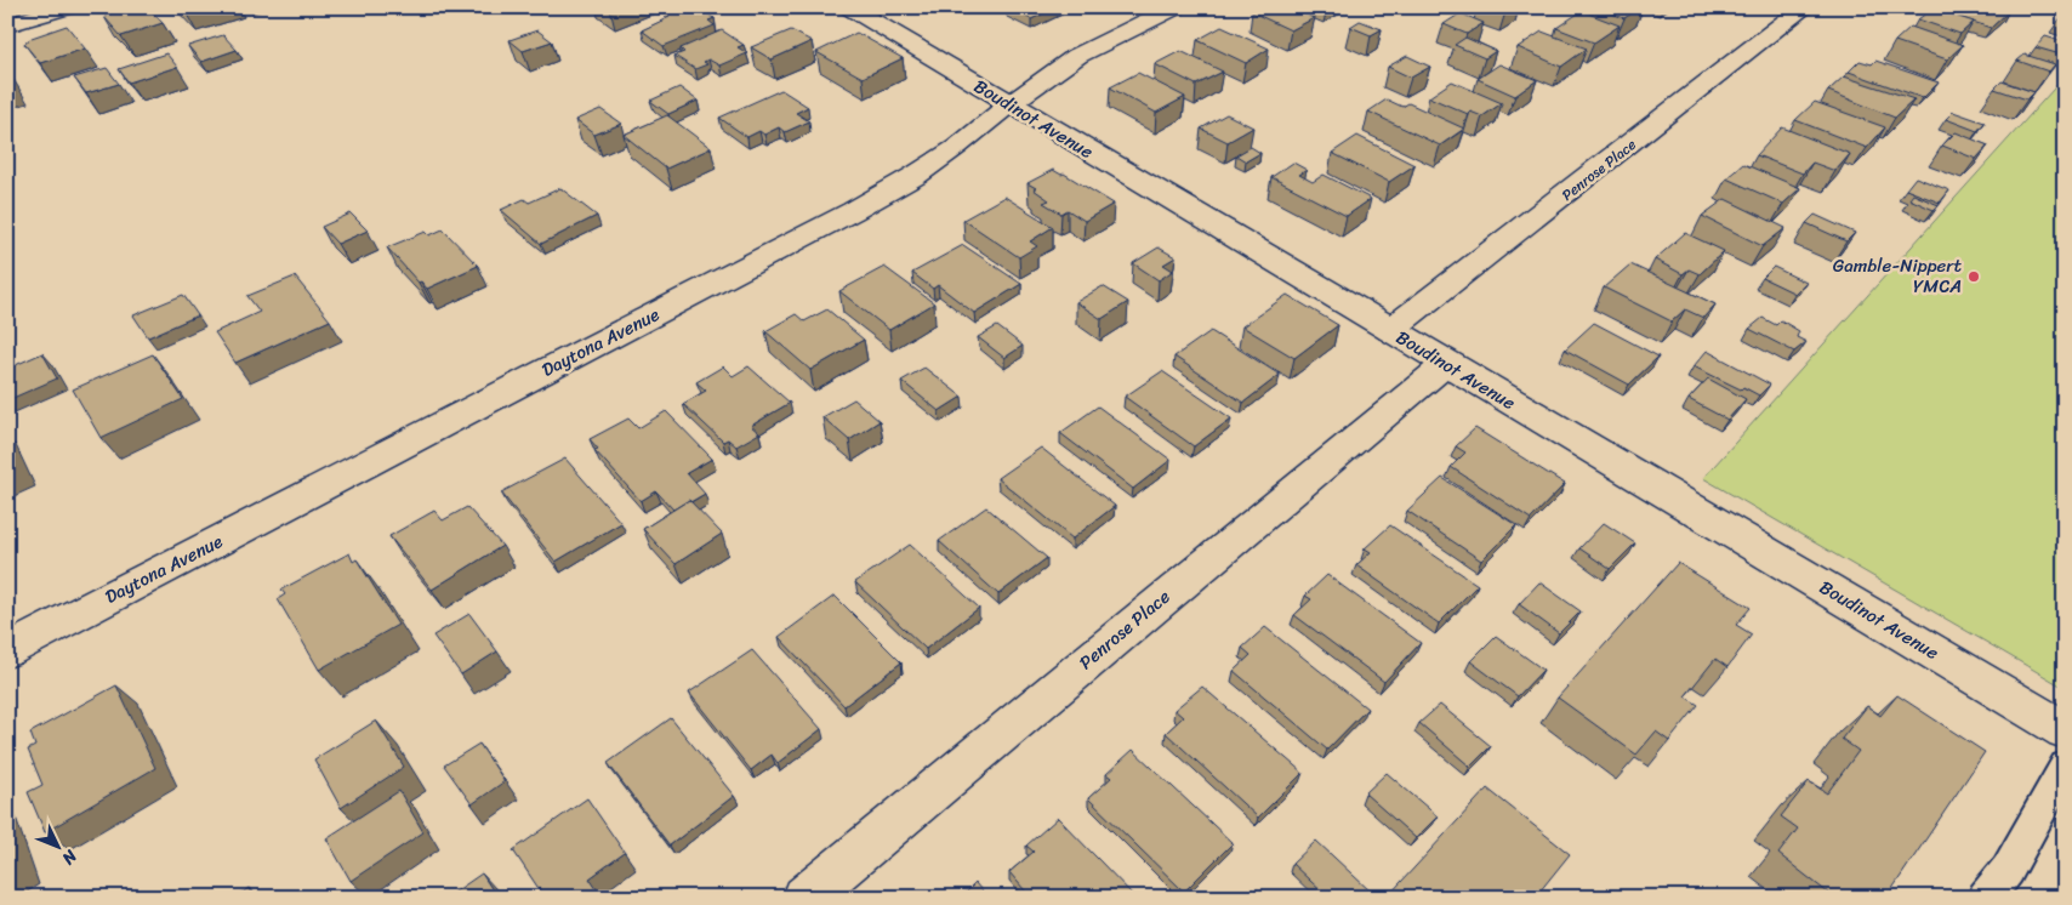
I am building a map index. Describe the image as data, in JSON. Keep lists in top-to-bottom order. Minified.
{"streets":{"street":["Boudinot Avenue","Penrose Place","Daytona Avenue"]},"crossings":[["Boudinot Avenue","Penrose Place"],["Boudinot Avenue","Daytona Avenue"]],"places":["Gamble-Nippert YMCA"],"north":"bottom right"}
